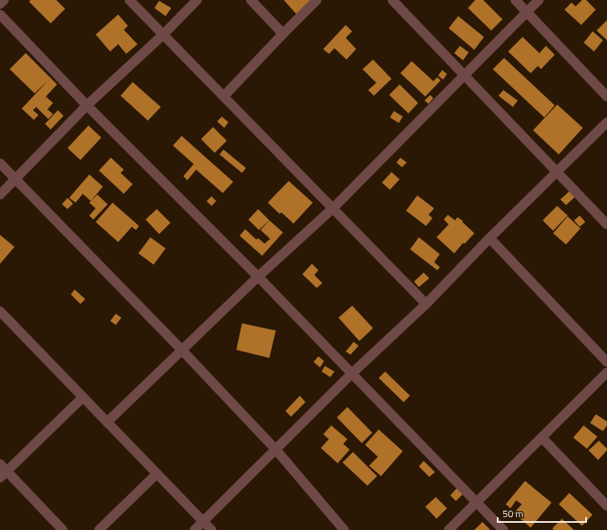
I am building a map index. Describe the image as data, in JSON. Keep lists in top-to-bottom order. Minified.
{"scale_bar":"50 m"}
